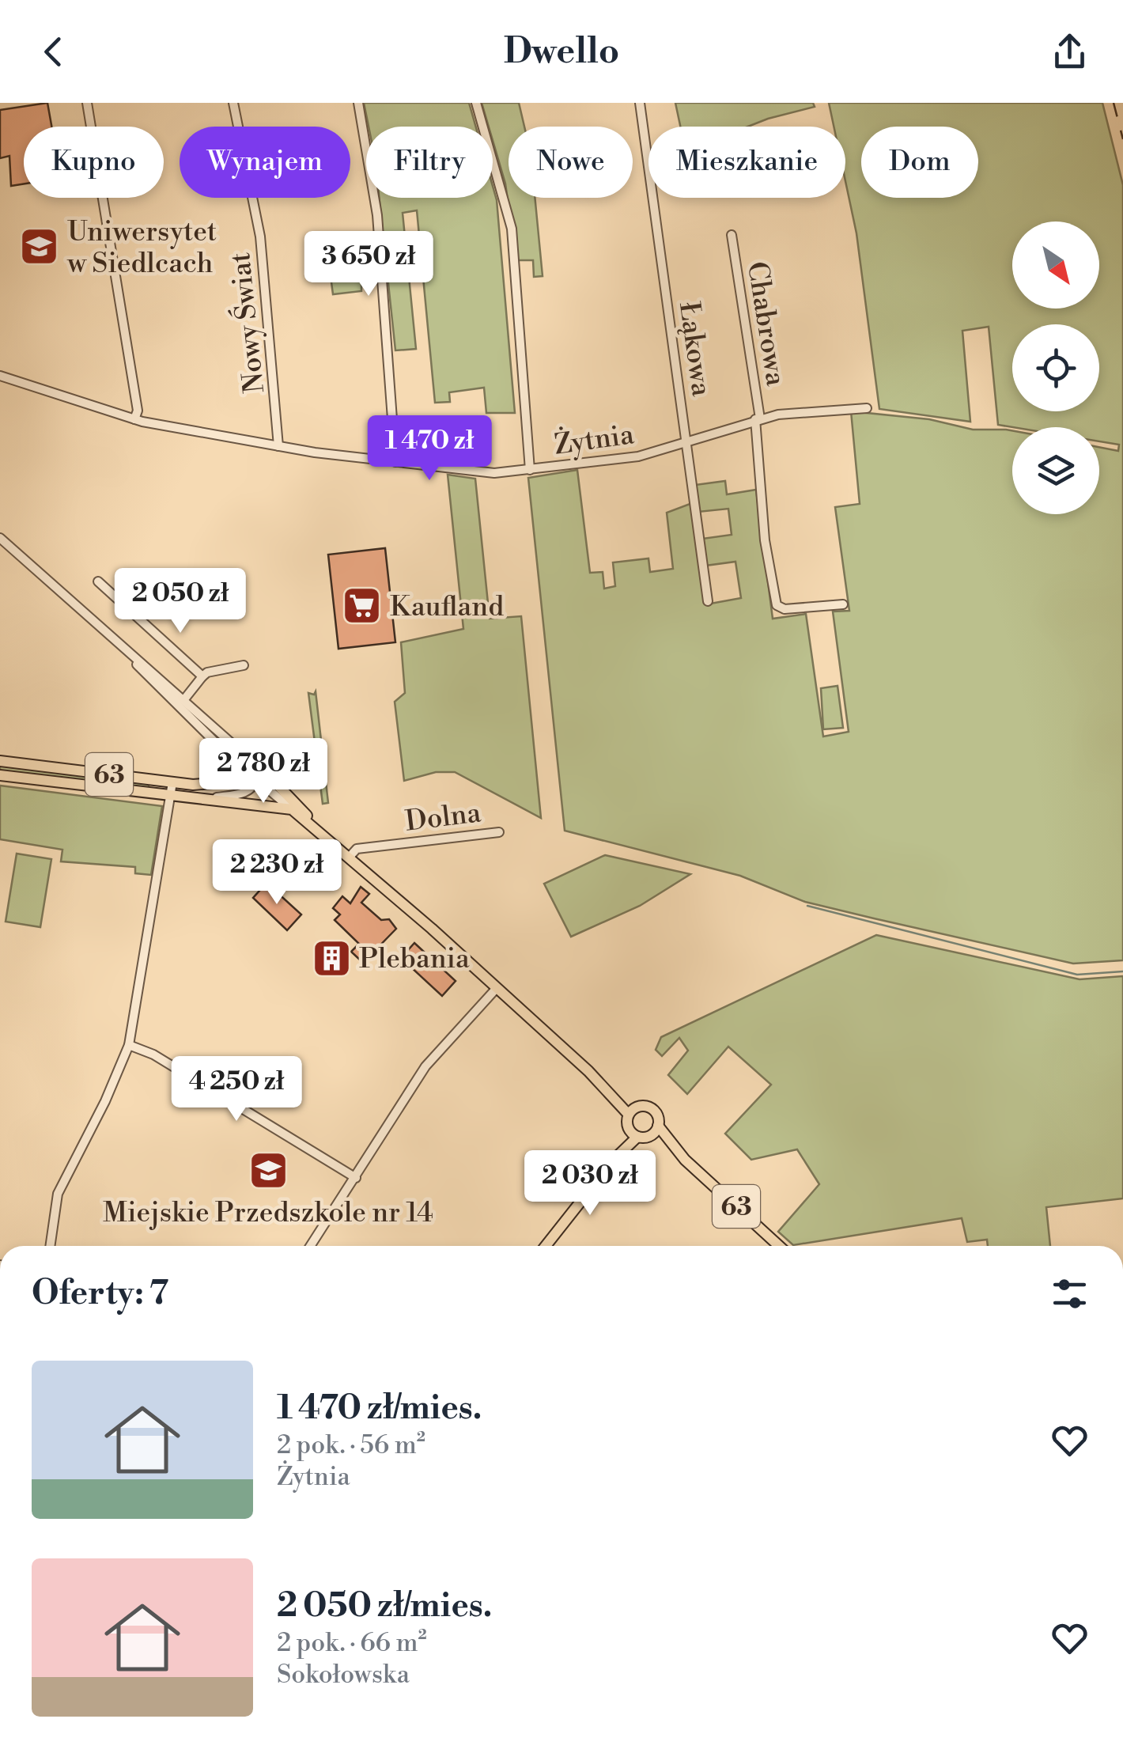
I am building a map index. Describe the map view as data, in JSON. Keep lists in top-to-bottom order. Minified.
{"streets":{"main road":["63"],"street":["Nowy Świat","Chabrowa","Łąkowa","Żytnia","Dolna"]},"crossings":[["Nowy Świat","Żytnia"],["Chabrowa","Żytnia"],["Łąkowa","Żytnia"]],"places":{"school or university":["Uniwersytet w Siedlcach","Miejskie Przedszkole nr 14"],"supermarket":["Kaufland"],"building":["Plebania"]},"north":"bottom right","page":{"header":"Dwello","chip":["Kupno","Wynajem","Filtry","Nowe","Mieszkanie","Dom"],"price":["3 650 zł","1 470 zł","2 050 zł","2 780 zł","2 230 zł","4 250 zł","2 030 zł"],"heading":"Oferty: 7","list":[{"name":"1 470 zł/mies.","note":"2 pok. · 56 m² · Żytnia"},{"name":"2 050 zł/mies.","note":"2 pok. · 66 m² · Sokołowska"}]}}
